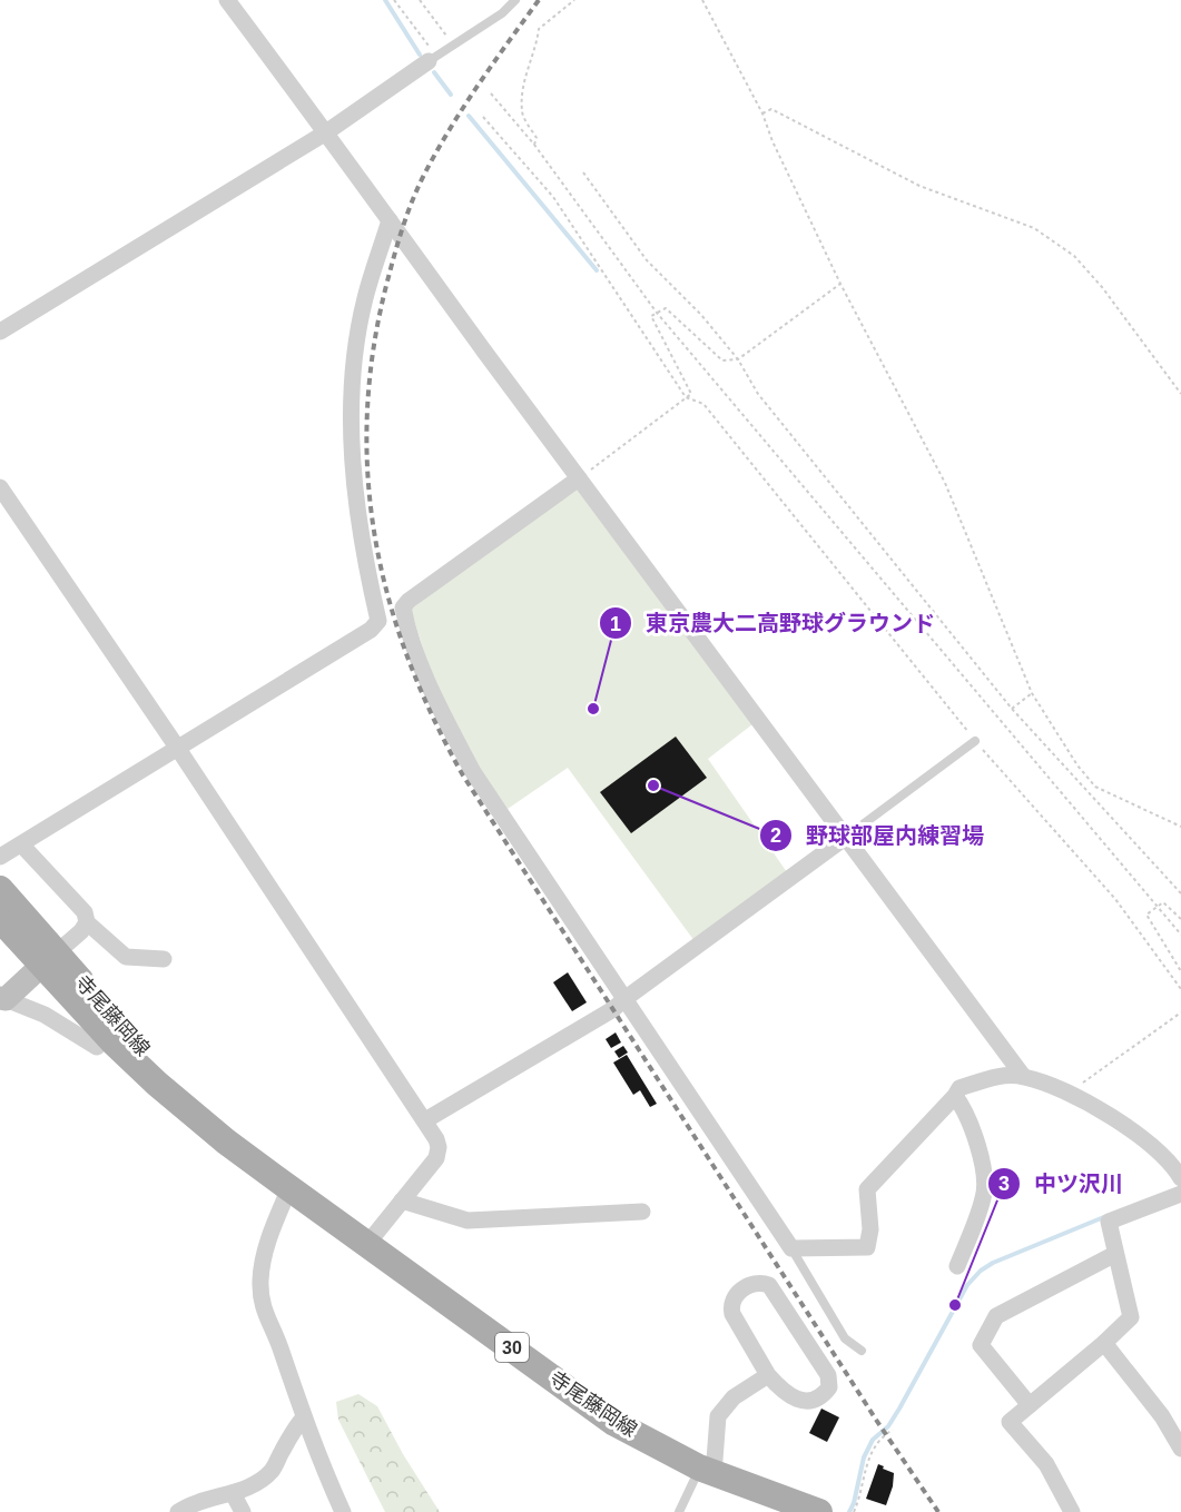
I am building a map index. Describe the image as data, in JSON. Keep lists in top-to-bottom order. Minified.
{"streets":{"main road":["寺尾藤岡線","30"]},"places":["東京農大二高野球グラウンド","野球部屋内練習場","中ツ沢川"]}
